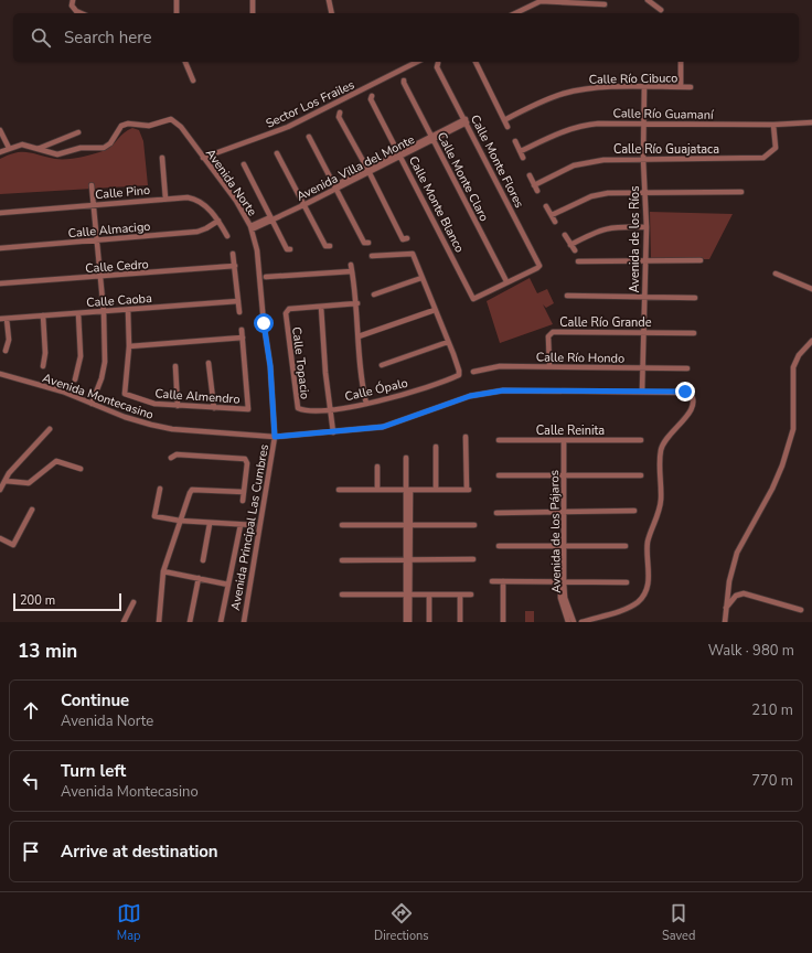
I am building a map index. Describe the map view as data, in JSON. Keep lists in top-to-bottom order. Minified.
{"streets":{"street":["Calle Río Cibuco","Sector Los Frailes","Calle Río Guamaní","Calle Río Guajataca","Calle Monte Flores","Avenida Villa del Monte","Calle Monte Claro","Avenida Norte","Calle Pino","Calle Monte Blanco","Calle Almacigo","Avenida de los Ríos","Calle Cedro","Calle Caoba","Calle Río Grande","Calle Río Hondo","Calle Topacio","Calle Ópalo","Avenida Montecasino","Calle Almendro","Calle Reinita","Avenida Principal Las Cumbres","Avenida de los Pájaros"]},"crossings":[["Calle Río Cibuco","Avenida de los Ríos"],["Sector Los Frailes","Avenida Norte"],["Calle Río Guamaní","Calle Río Guajataca"],["Calle Río Guamaní","Avenida de los Ríos"],["Calle Río Guajataca","Avenida de los Ríos"],["Calle Monte Flores","Avenida Villa del Monte"],["Calle Monte Flores","Calle Monte Claro"],["Calle Monte Flores","Calle Monte Blanco"],["Avenida Villa del Monte","Calle Monte Claro"],["Avenida Villa del Monte","Avenida Norte"],["Avenida Villa del Monte","Calle Monte Blanco"],["Calle Monte Claro","Calle Monte Blanco"],["Avenida Norte","Avenida Montecasino"],["Avenida Norte","Avenida Principal Las Cumbres"],["Calle Pino","Calle Almacigo"],["Avenida de los Ríos","Calle Río Grande"],["Avenida de los Ríos","Calle Río Hondo"],["Avenida de los Ríos","Avenida Montecasino"],["Calle Caoba","Calle Almendro"],["Calle Río Grande","Calle Río Hondo"],["Calle Topacio","Calle Ópalo"],["Avenida Montecasino","Avenida Principal Las Cumbres"],["Calle Reinita","Avenida de los Pájaros"]],"scale_bar":"200 m","page":{"search":"Search here","scale":"200 m","heading":["13 min","Walk · 980 m"],"list":[["Continue","Avenida Norte","210 m"],["Turn left","Avenida Montecasino","770 m"],"Arrive at destination"],"nav":["Map","Directions","Saved"]}}
